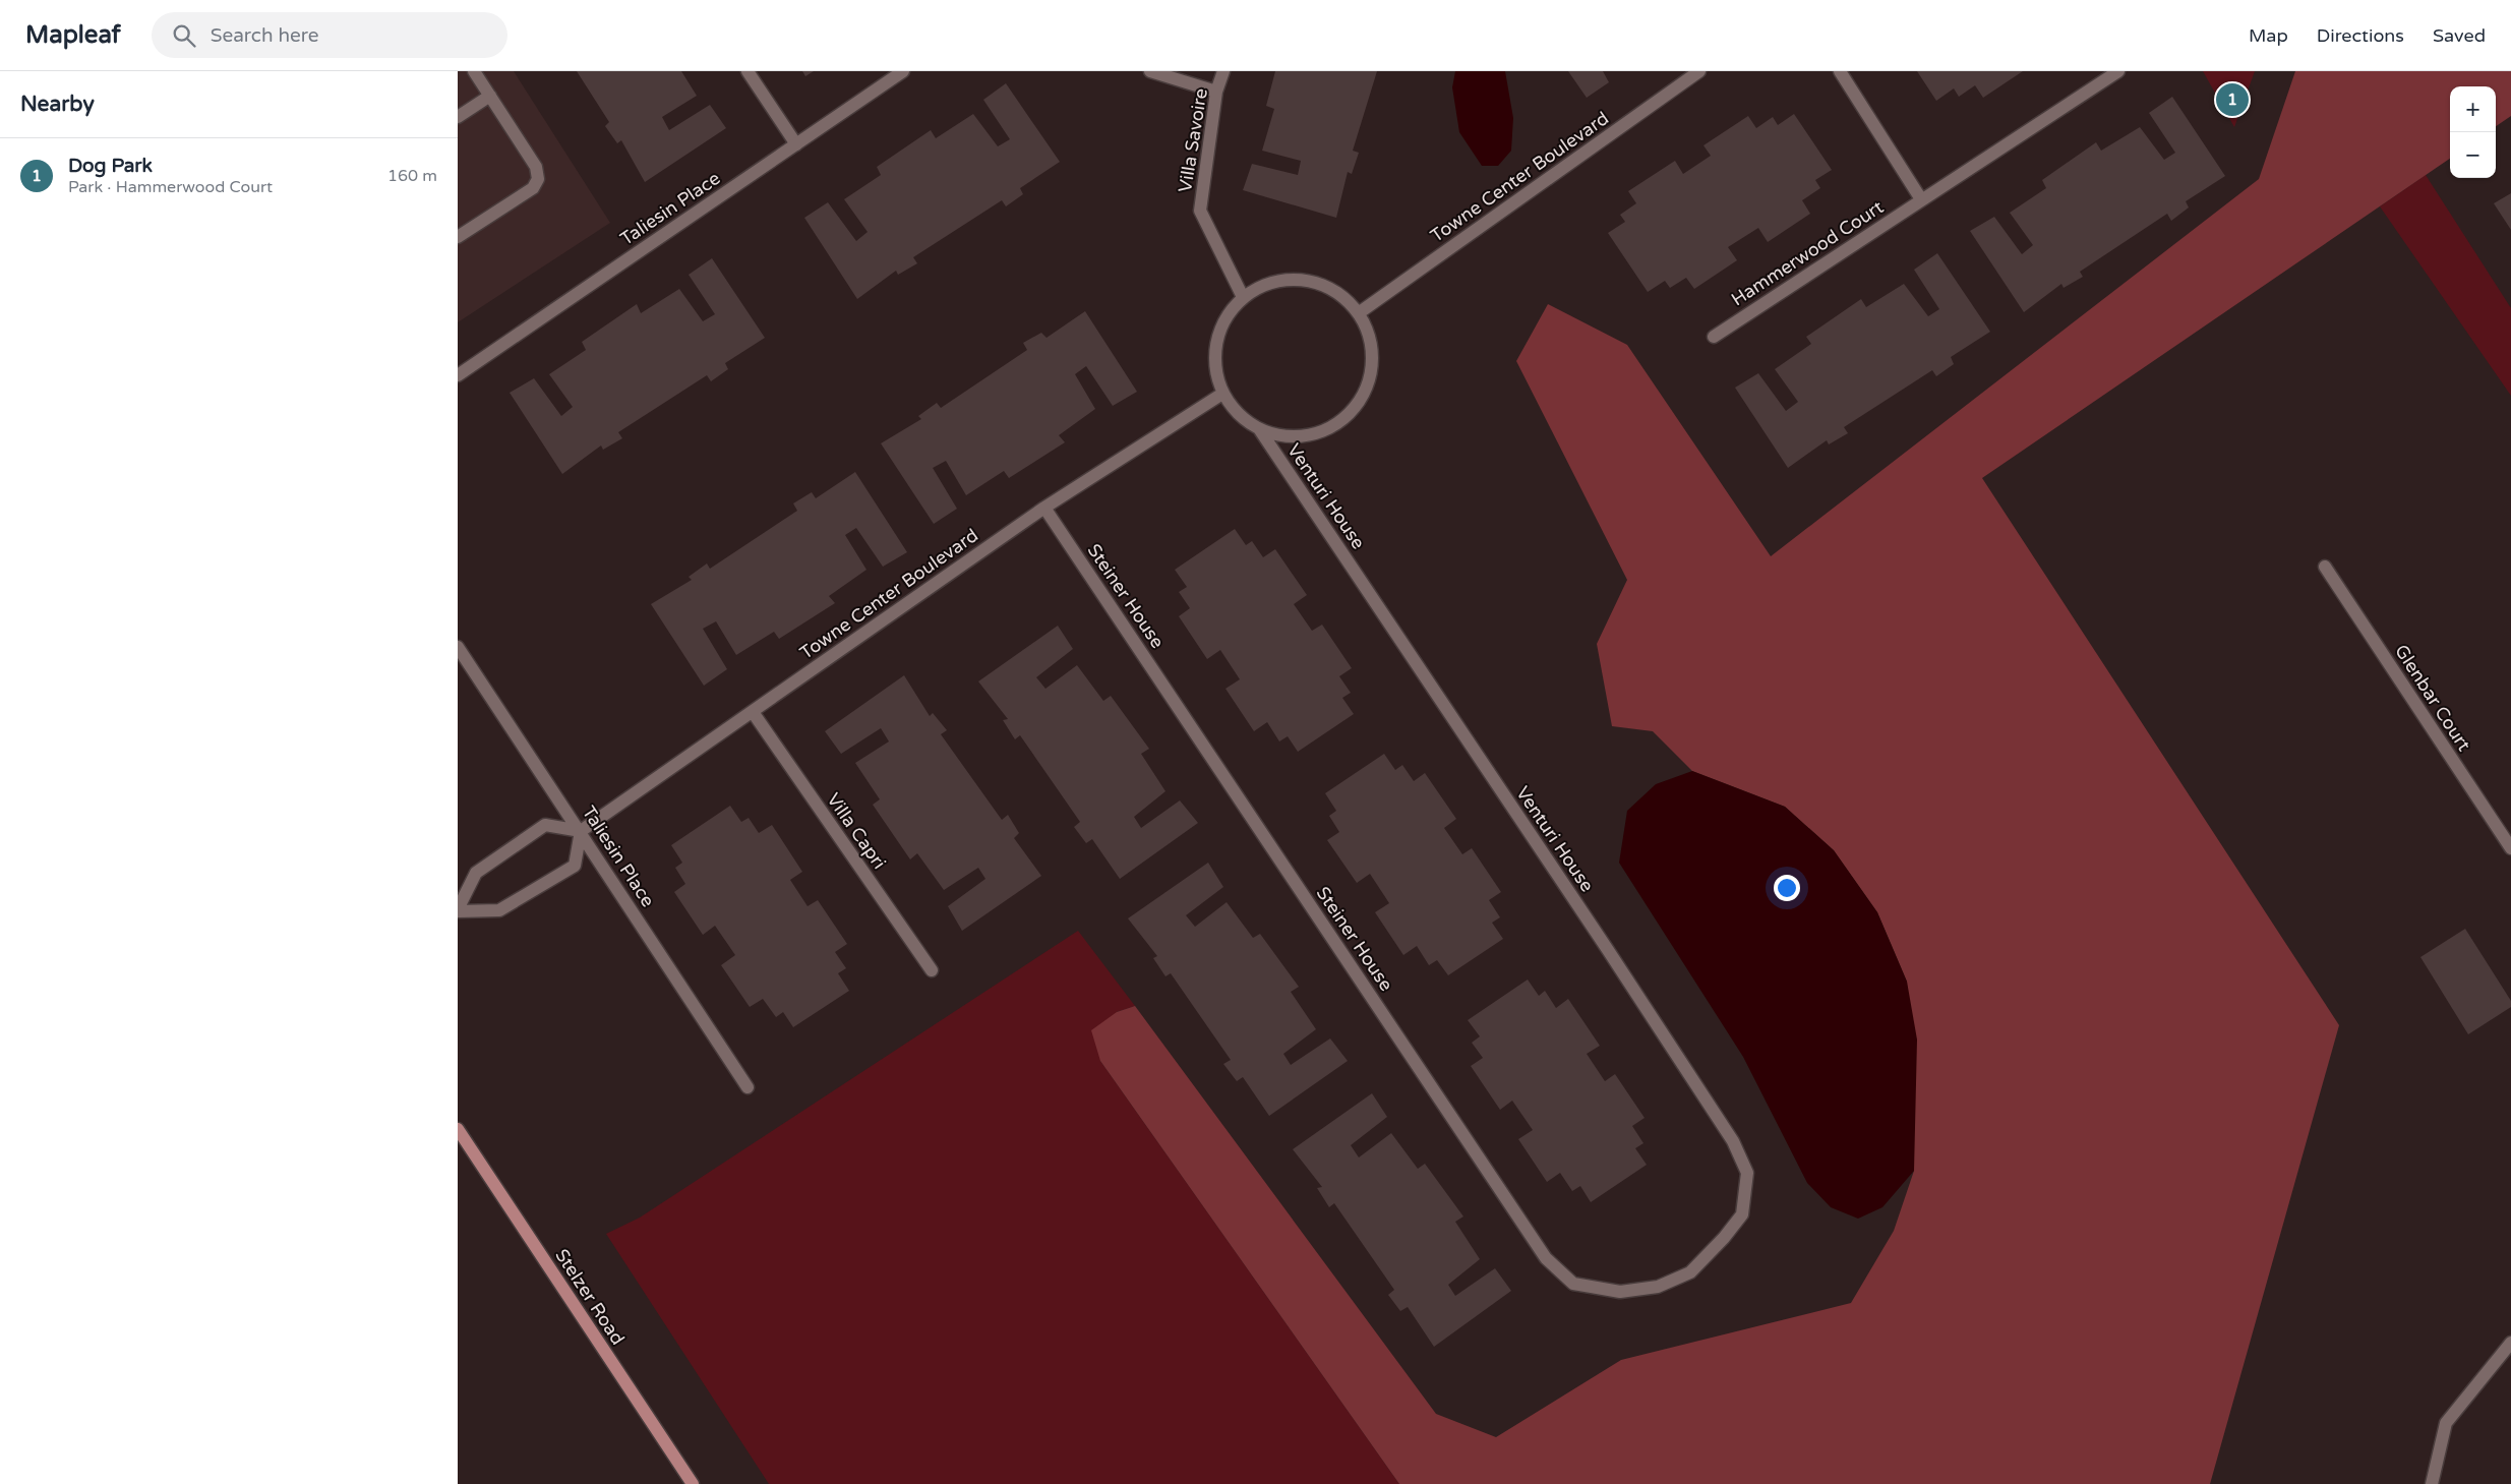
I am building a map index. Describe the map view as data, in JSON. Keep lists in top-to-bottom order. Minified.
{"streets":{"main road":["Stelzer Road"],"street":["Villa Savoire","Towne Center Boulevard","Taliesin Place","Hammerwood Court","Venturi House","Steiner House","Glenbar Court","Villa Capri"]},"crossings":[["Villa Savoire","Towne Center Boulevard"],["Villa Savoire","Venturi House"],["Towne Center Boulevard","Taliesin Place"],["Towne Center Boulevard","Venturi House"],["Towne Center Boulevard","Steiner House"],["Towne Center Boulevard","Villa Capri"],["Venturi House","Steiner House"]],"page":{"header":"Mapleaf","search":"Search here","nav":["Map","Directions","Saved"],"heading":"Nearby","pins":"1","map_buttons":["+","−"],"list":[{"mark":"1","name":"Dog Park","note":"Park · Hammerwood Court","value":"160 m"}]}}
